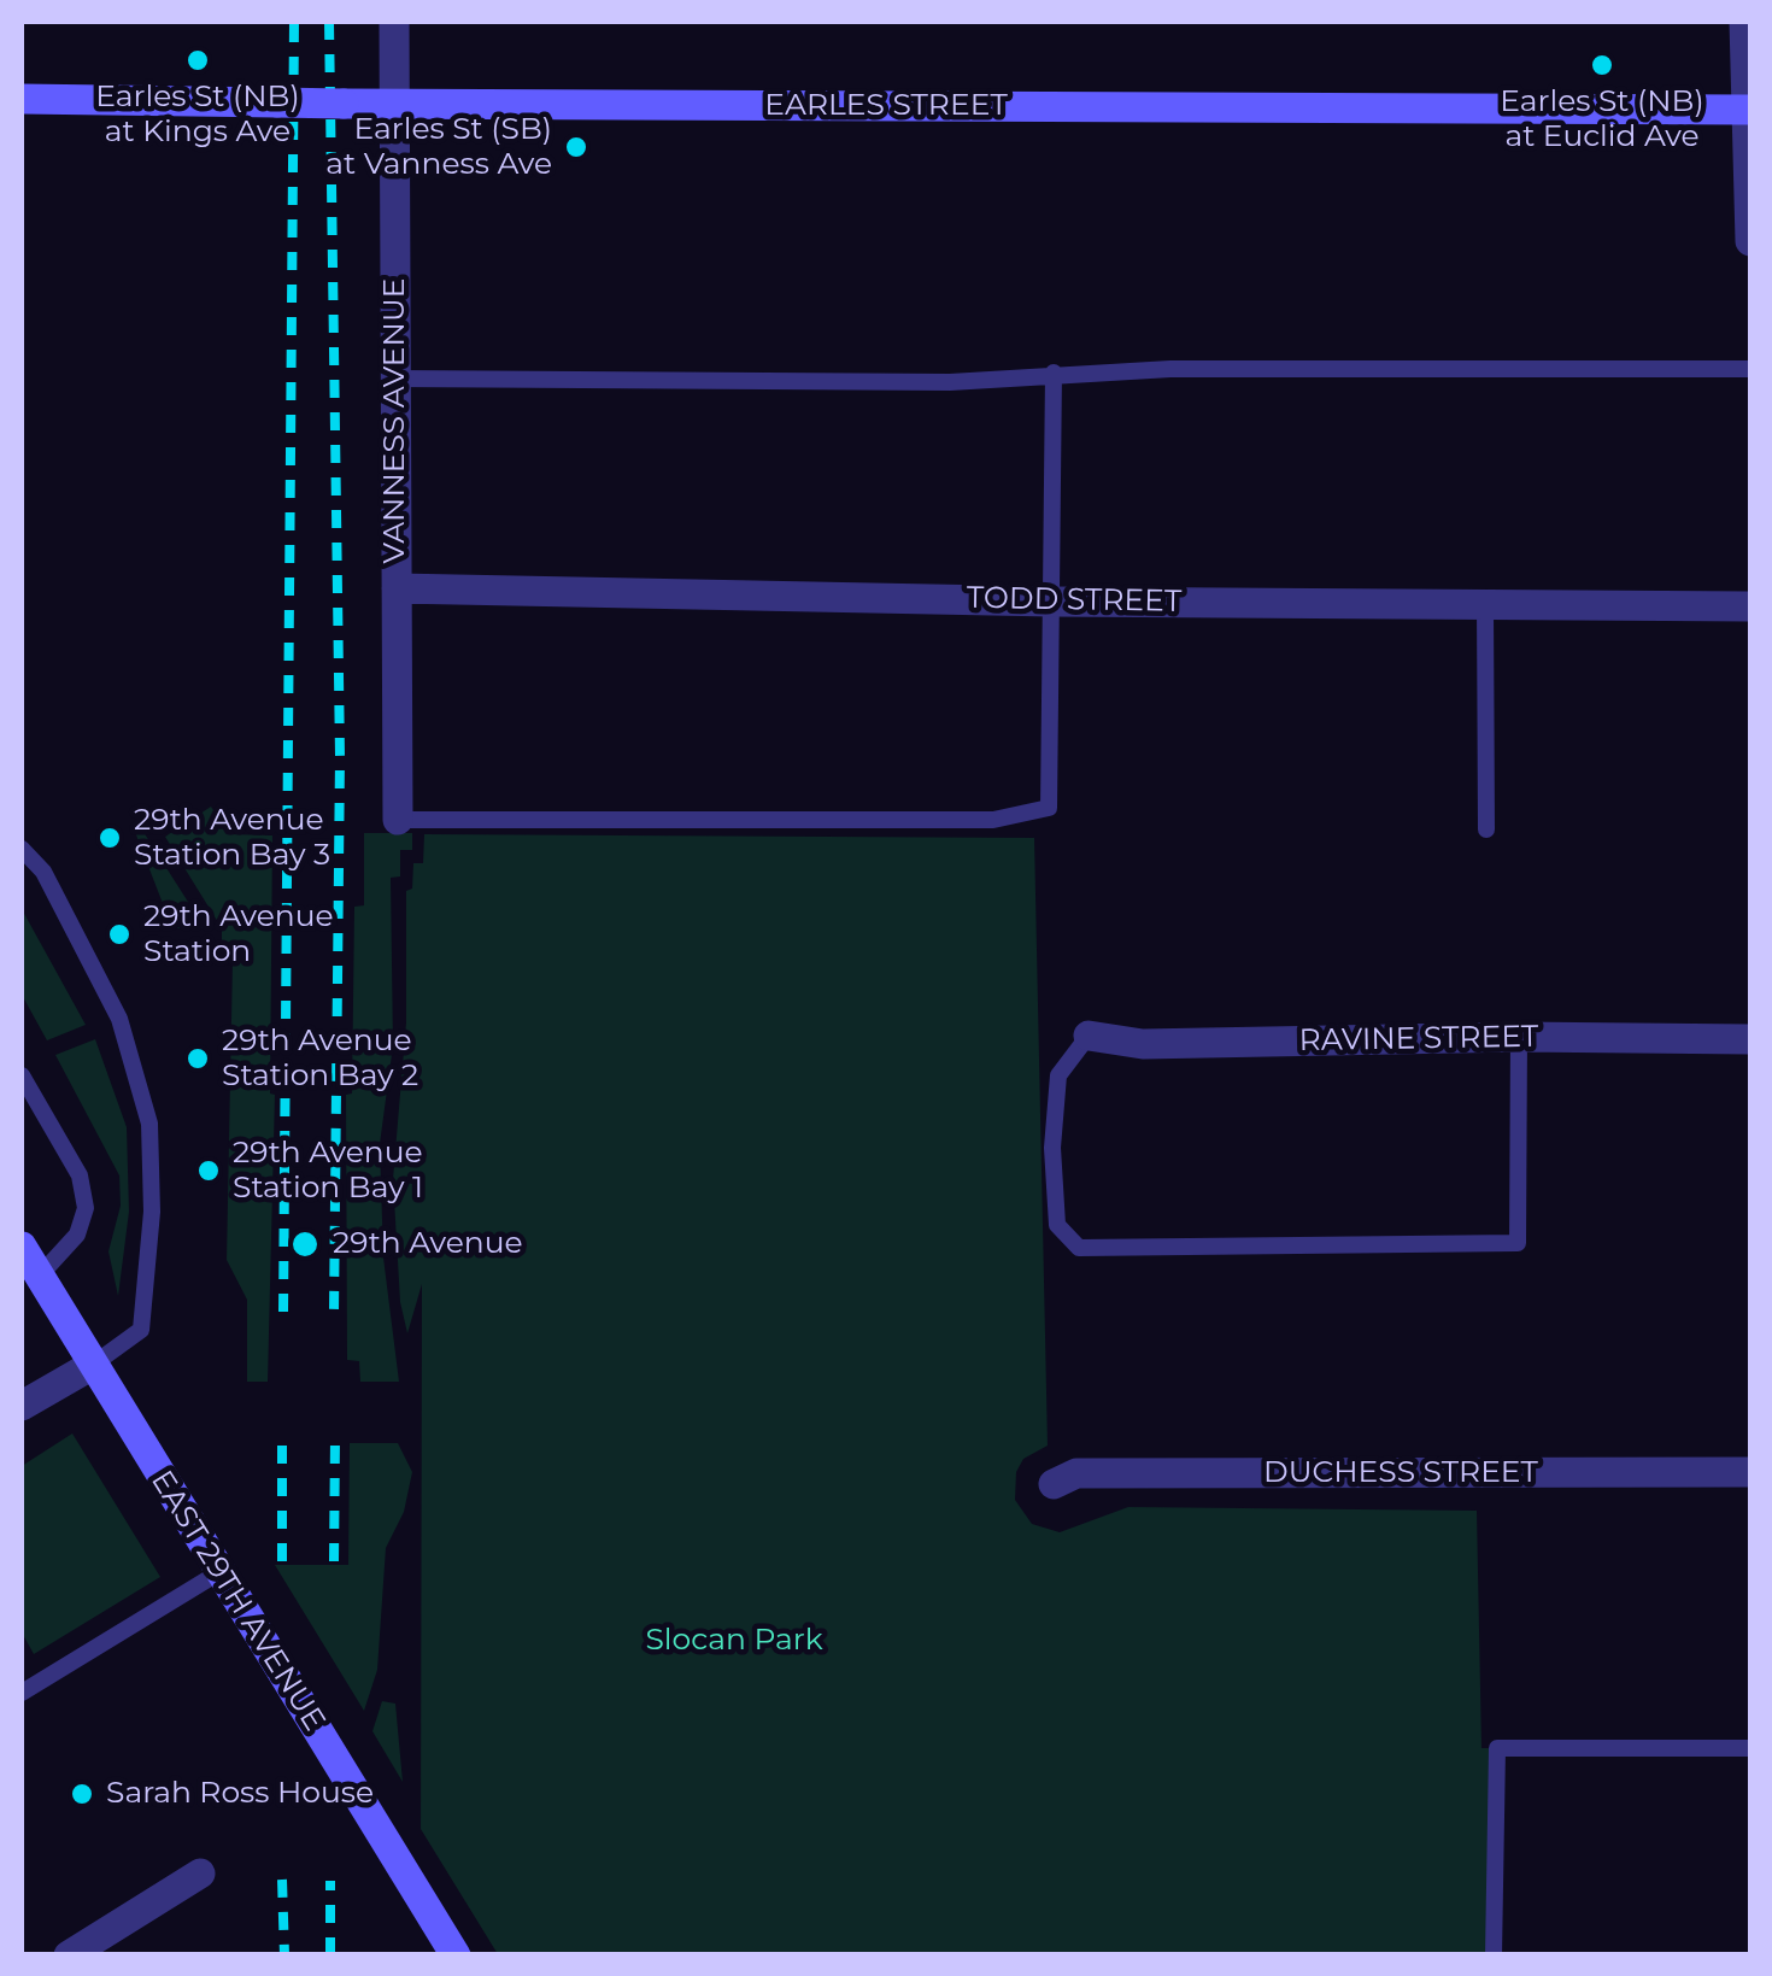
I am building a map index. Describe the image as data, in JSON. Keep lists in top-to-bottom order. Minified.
{"streets":{"street":["EARLES STREET","VANNESS AVENUE","TODD STREET","RAVINE STREET","DUCHESS STREET","EAST 29TH AVENUE"]},"crossings":[["EARLES STREET","VANNESS AVENUE"],["VANNESS AVENUE","TODD STREET"]],"parks":["Slocan Park"],"places":["Earles St (NB) at Kings Ave","Earles St (NB) at Euclid Ave","Earles St (SB) at Vanness Ave","29th Avenue Station Bay 3","29th Avenue Station","29th Avenue Station Bay 2","29th Avenue Station Bay 1","29th Avenue","Sarah Ross House"]}
